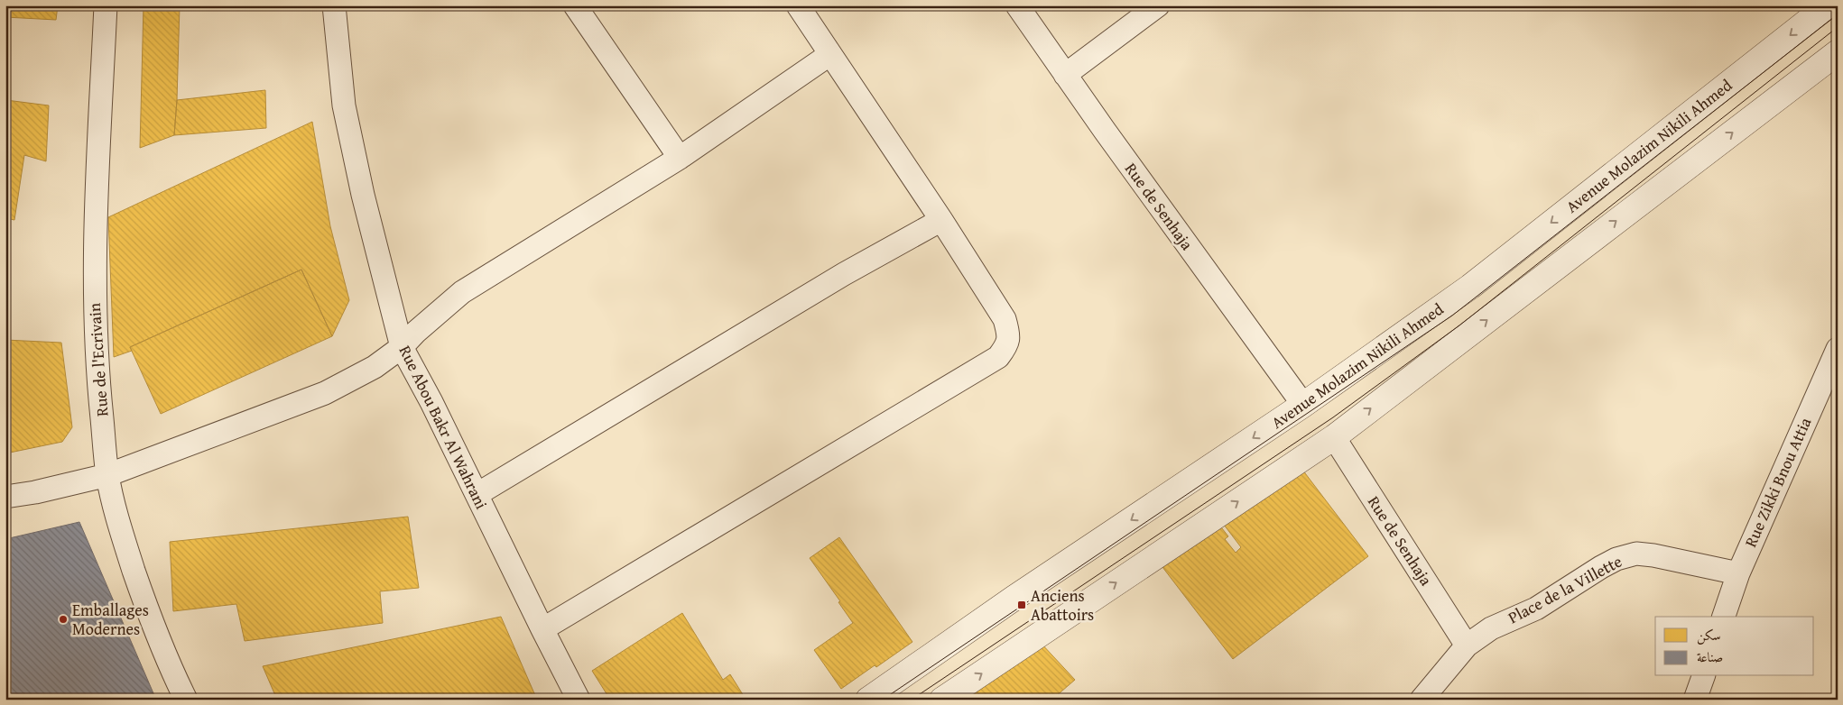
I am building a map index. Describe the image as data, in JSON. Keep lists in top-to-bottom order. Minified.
{"streets":{"street":["Avenue Molazim Nikili Ahmed","Rue de Senhaja","Rue de l'Ecrivain","Rue Abou Bakr Al Wahrani","Rue Zikki Bnou Attia","Place de la Villette"]},"crossings":[["Avenue Molazim Nikili Ahmed","Rue de Senhaja"],["Rue de Senhaja","Place de la Villette"],["Rue Zikki Bnou Attia","Place de la Villette"]],"places":{"transit":["Anciens Abattoirs"],"other":["Emballages Modernes"]},"legend":["سكن","صناعة"]}
